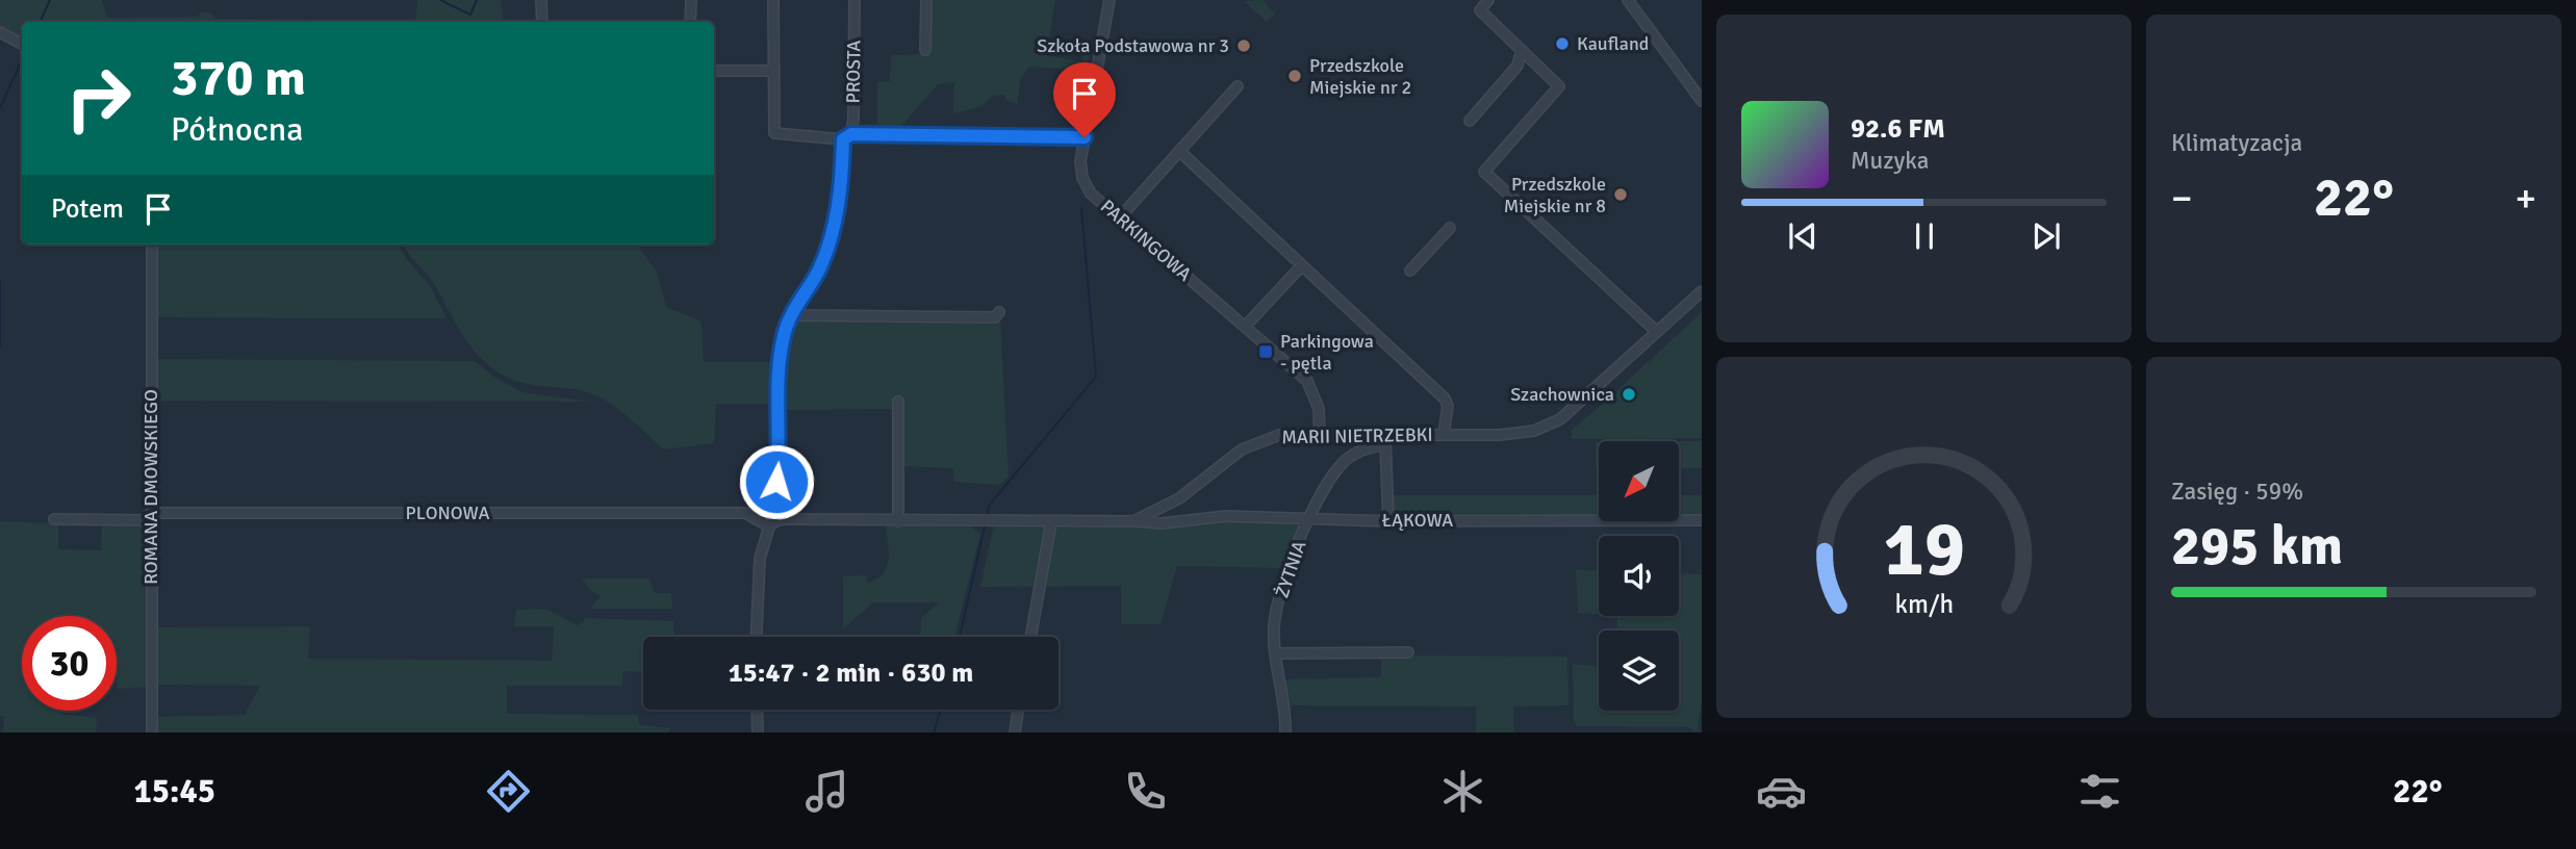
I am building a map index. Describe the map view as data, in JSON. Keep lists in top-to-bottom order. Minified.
{"streets":{"street":["PROSTA","PARKINGOWA","MARII NIETRZEBKI","ROMANA DMOWSKIEGO","PLONOWA","ŁĄKOWA","ŻYTNIA"]},"crossings":[["PROSTA","MARII NIETRZEBKI"],["PROSTA","PLONOWA"],["PARKINGOWA","MARII NIETRZEBKI"],["MARII NIETRZEBKI","PLONOWA"],["MARII NIETRZEBKI","ŁĄKOWA"],["MARII NIETRZEBKI","ŻYTNIA"],["ROMANA DMOWSKIEGO","PLONOWA"],["ŁĄKOWA","ŻYTNIA"]],"places":{"other":["Kaufland","Szkoła Podstawowa nr 3","Przedszkole Miejskie nr 2","Przedszkole Miejskie nr 8","Szachownica"],"transit":["Parkingowa - pętla"]},"north":"bottom left","page":{"tile":["Klimatyzacja",["Zasięg · 59%","295 km"]],"turn":["370 m","Północna"],"song":["92.6 FM","Muzyka"],"heat":["−","22°","+"],"then":"Potem","limit":"30","trip":"15:47 · 2 min · 630 m","tabs":["15:45","22°"],"gauge":["19","km/h"]}}
